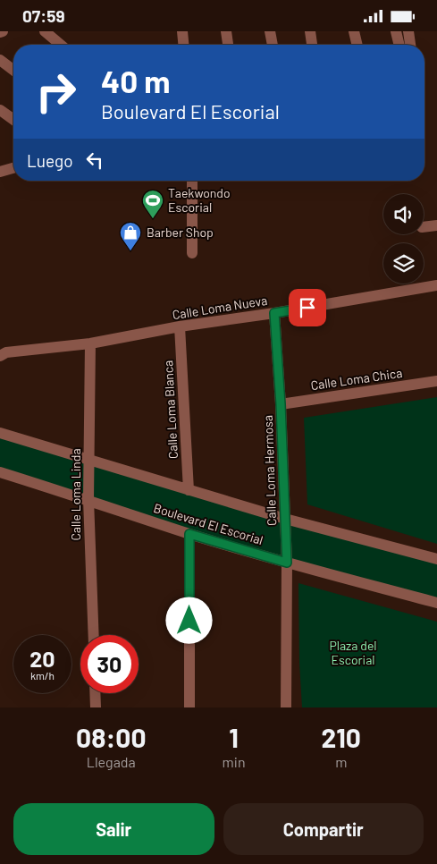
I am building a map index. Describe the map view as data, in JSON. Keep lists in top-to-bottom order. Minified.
{"streets":{"street":["Calle Loma Nueva","Calle Loma Chica","Calle Loma Blanca","Calle Loma Hermosa","Calle Loma Linda","Boulevard El Escorial"]},"crossings":[["Calle Loma Nueva","Calle Loma Blanca"],["Calle Loma Nueva","Calle Loma Hermosa"],["Calle Loma Nueva","Calle Loma Linda"],["Calle Loma Chica","Calle Loma Hermosa"],["Calle Loma Hermosa","Boulevard El Escorial"],["Calle Loma Linda","Boulevard El Escorial"]],"parks":["Plaza del Escorial"],"places":{"sports":["Taekwondo Escorial"],"shop":["Barber Shop"]},"page":{"status":"07:59","turn":["40 m","Boulevard El Escorial"],"then":"Luego","speed":"20 km/h","limit":"30","eta":["08:00","Llegada","1","min","210","m"],"buttons":["Salir","Compartir"]}}
